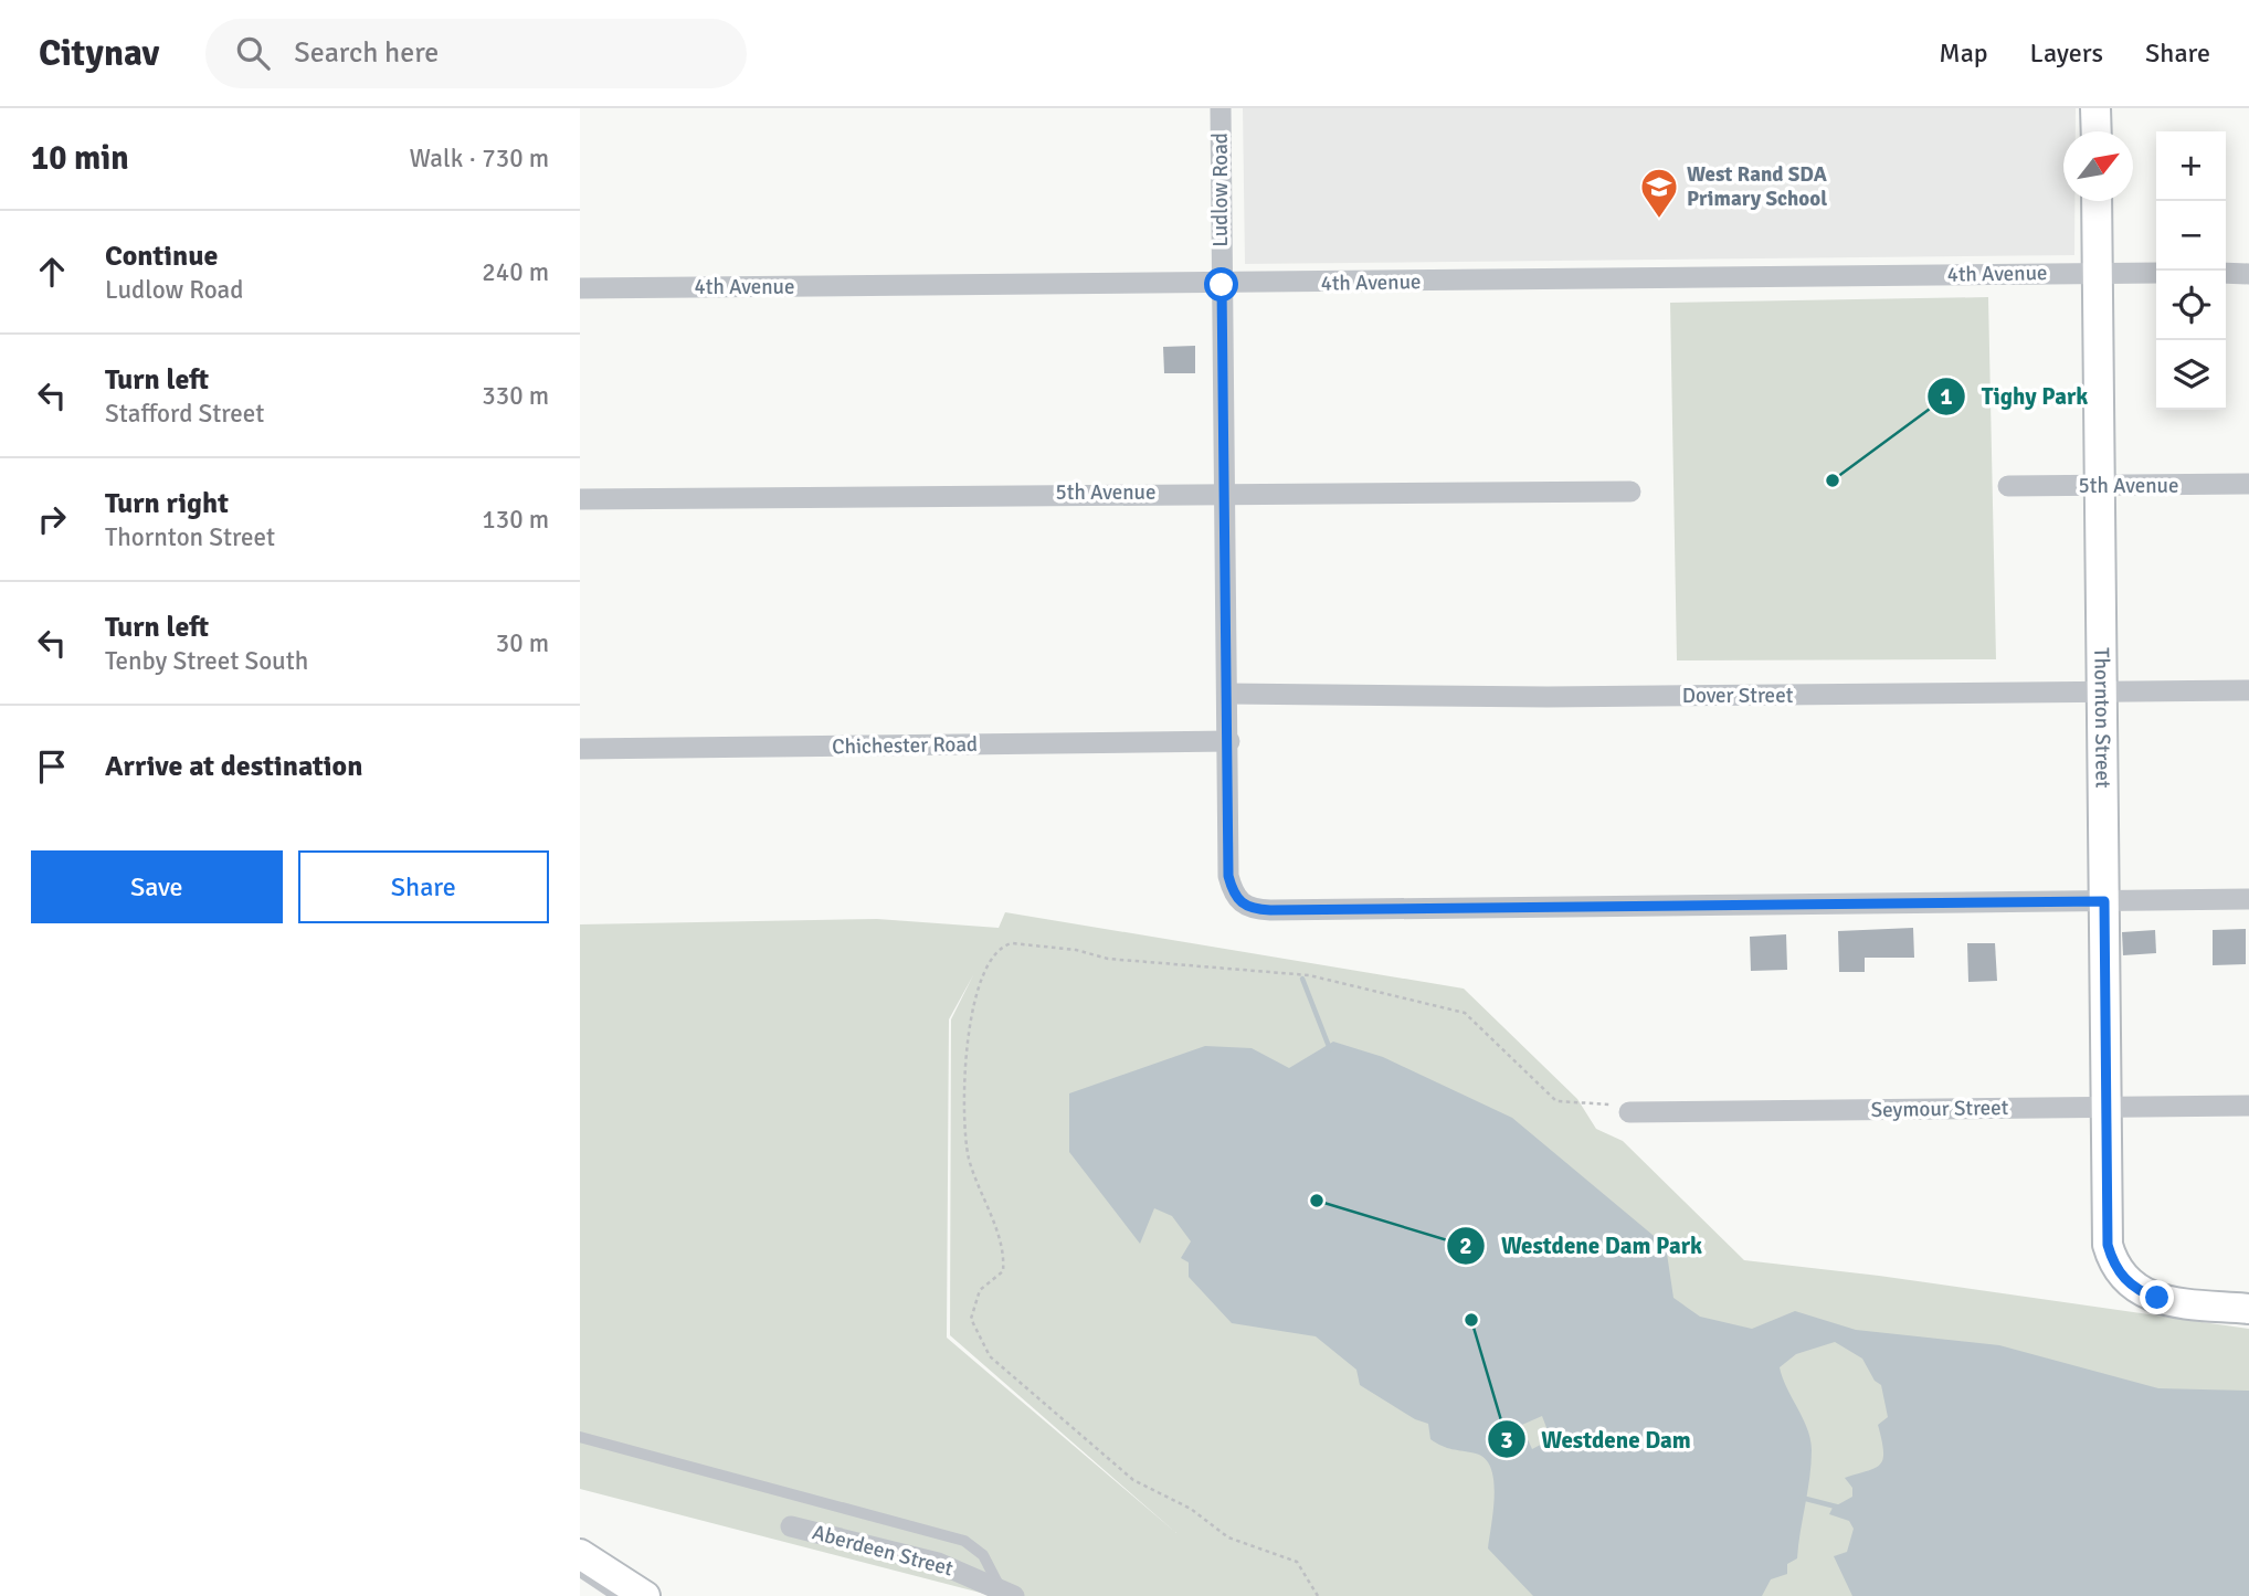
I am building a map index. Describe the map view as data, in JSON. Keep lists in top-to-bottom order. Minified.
{"streets":{"street":["Ludlow Road","4th Avenue","5th Avenue","Dover Street","Thornton Street","Chichester Road","Seymour Street","Aberdeen Street"]},"crossings":[["Ludlow Road","4th Avenue"],["Ludlow Road","5th Avenue"],["Ludlow Road","Dover Street"],["Ludlow Road","Thornton Street"],["Ludlow Road","Chichester Road"],["4th Avenue","Thornton Street"],["5th Avenue","Thornton Street"],["Dover Street","Thornton Street"],["Thornton Street","Seymour Street"]],"places":{"school or university":["West Rand SDA Primary School"],"other":["Tighy Park","Westdene Dam Park","Westdene Dam"]},"north":"top right","page":{"header":"Citynav","search":"Search here","nav":["Map","Layers","Share"],"heading":["10 min","Walk · 730 m"],"map_buttons":["+","−"],"list":[["Continue","Ludlow Road","240 m"],["Turn left","Stafford Street","330 m"],["Turn right","Thornton Street","130 m"],["Turn left","Tenby Street South","30 m"],"Arrive at destination"],"buttons":["Save","Share"]}}
